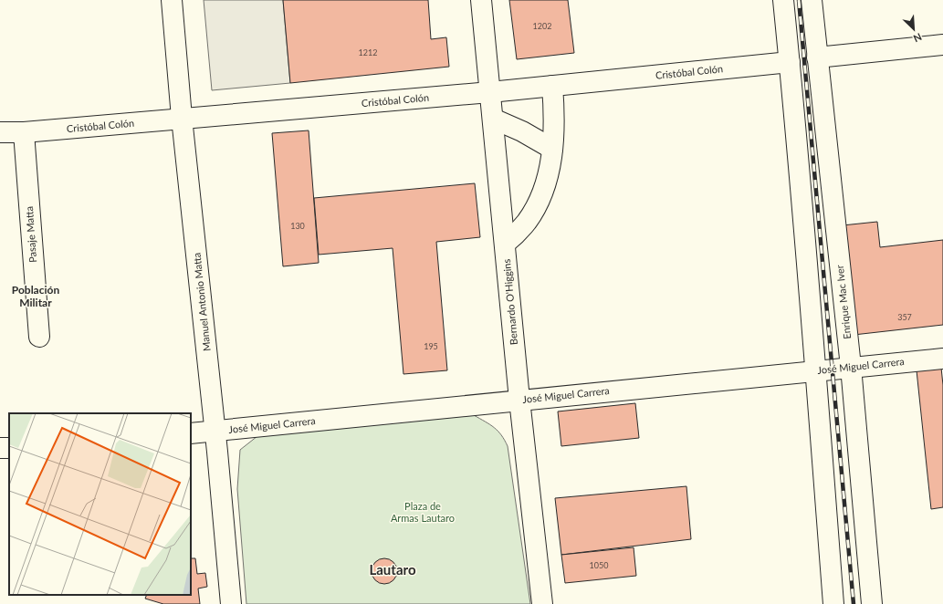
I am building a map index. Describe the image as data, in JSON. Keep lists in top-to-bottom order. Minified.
{"streets":{"street":["Cristóbal Colón","Pasaje Matta","Manuel Antonio Matta","Bernardo O'Higgins","Enrique Mac Iver","José Miguel Carrera"]},"crossings":[["Cristóbal Colón","Pasaje Matta"],["Cristóbal Colón","Manuel Antonio Matta"],["Cristóbal Colón","Bernardo O'Higgins"],["Manuel Antonio Matta","José Miguel Carrera"],["Bernardo O'Higgins","José Miguel Carrera"],["Enrique Mac Iver","José Miguel Carrera"]],"districts":["Población Militar","Lautaro"],"parks":["Plaza de Armas Lautaro"],"house_numbers":["1202","1212","130","357","195","1050"],"north":"bottom right"}
